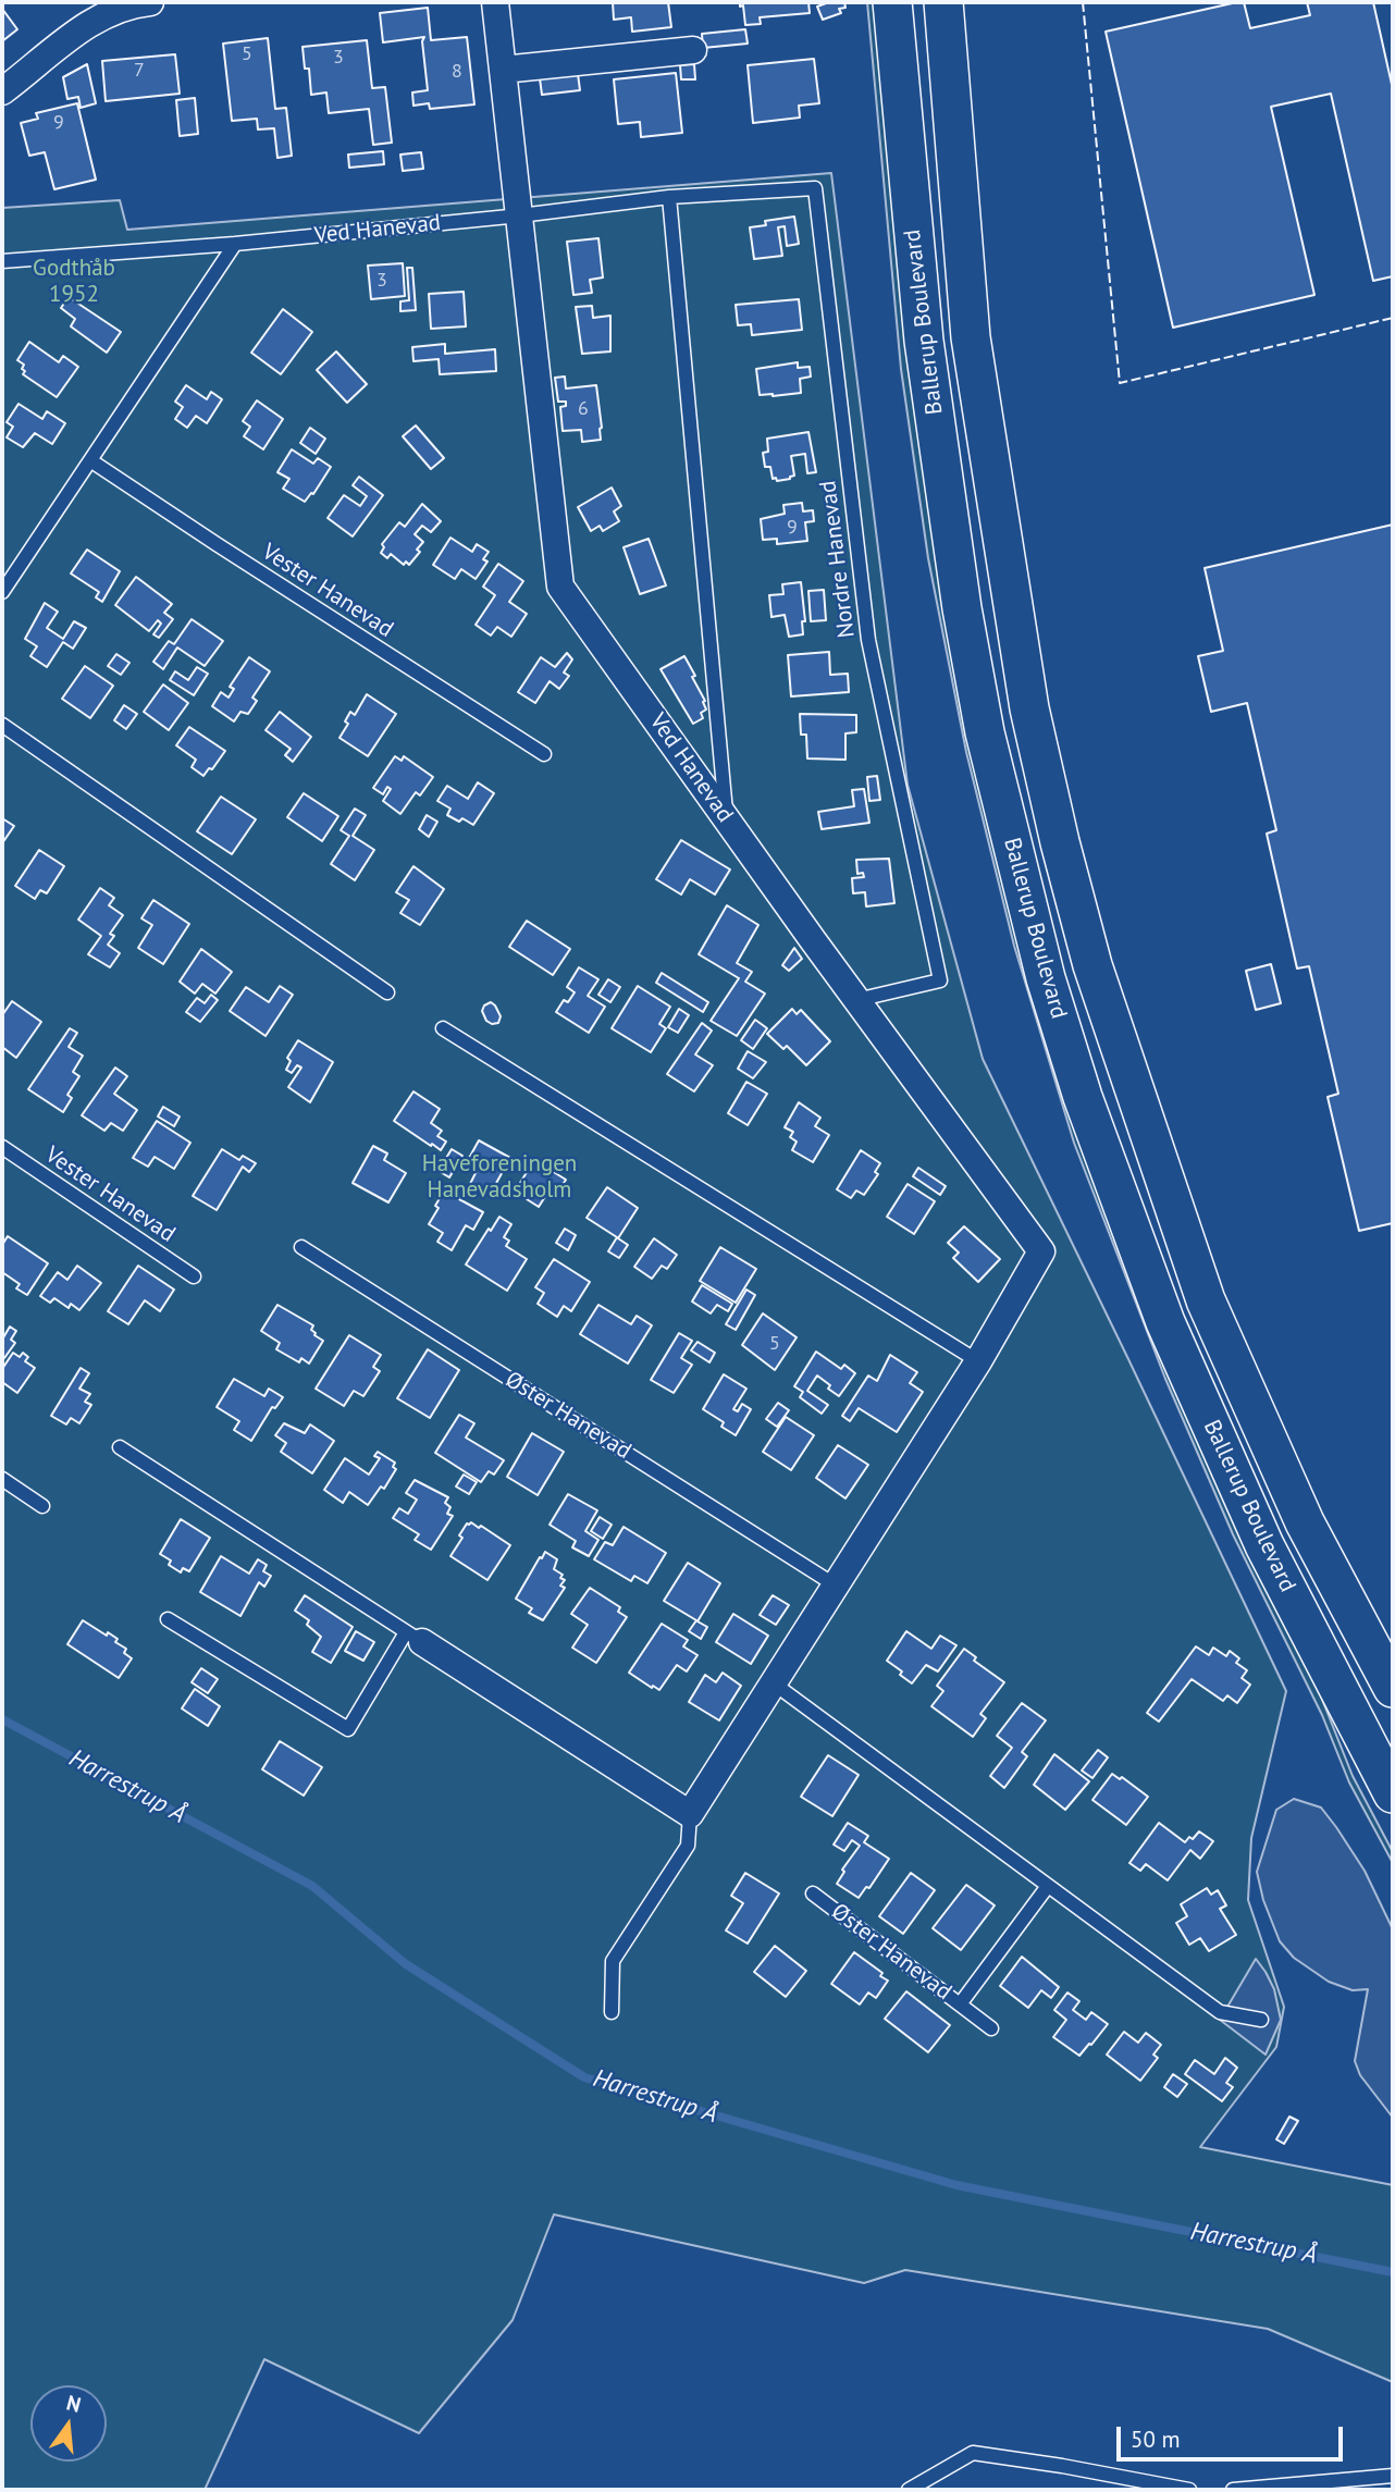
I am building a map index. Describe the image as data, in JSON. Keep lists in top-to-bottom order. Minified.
{"streets":{"street":["Ved Hanevad","Ballerup Boulevard"],"lane":["Nordre Hanevad","Vester Hanevad","Øster Hanevad"]},"crossings":[["Ved Hanevad","Nordre Hanevad"]],"water":["Harrestrup Å"],"parks":["Godthåb 1952","Haveforeningen Hanevadsholm"],"house_numbers":["5","3","7","8","9","3","6","9","5"],"scale_bar":"50 m","north":"top"}
